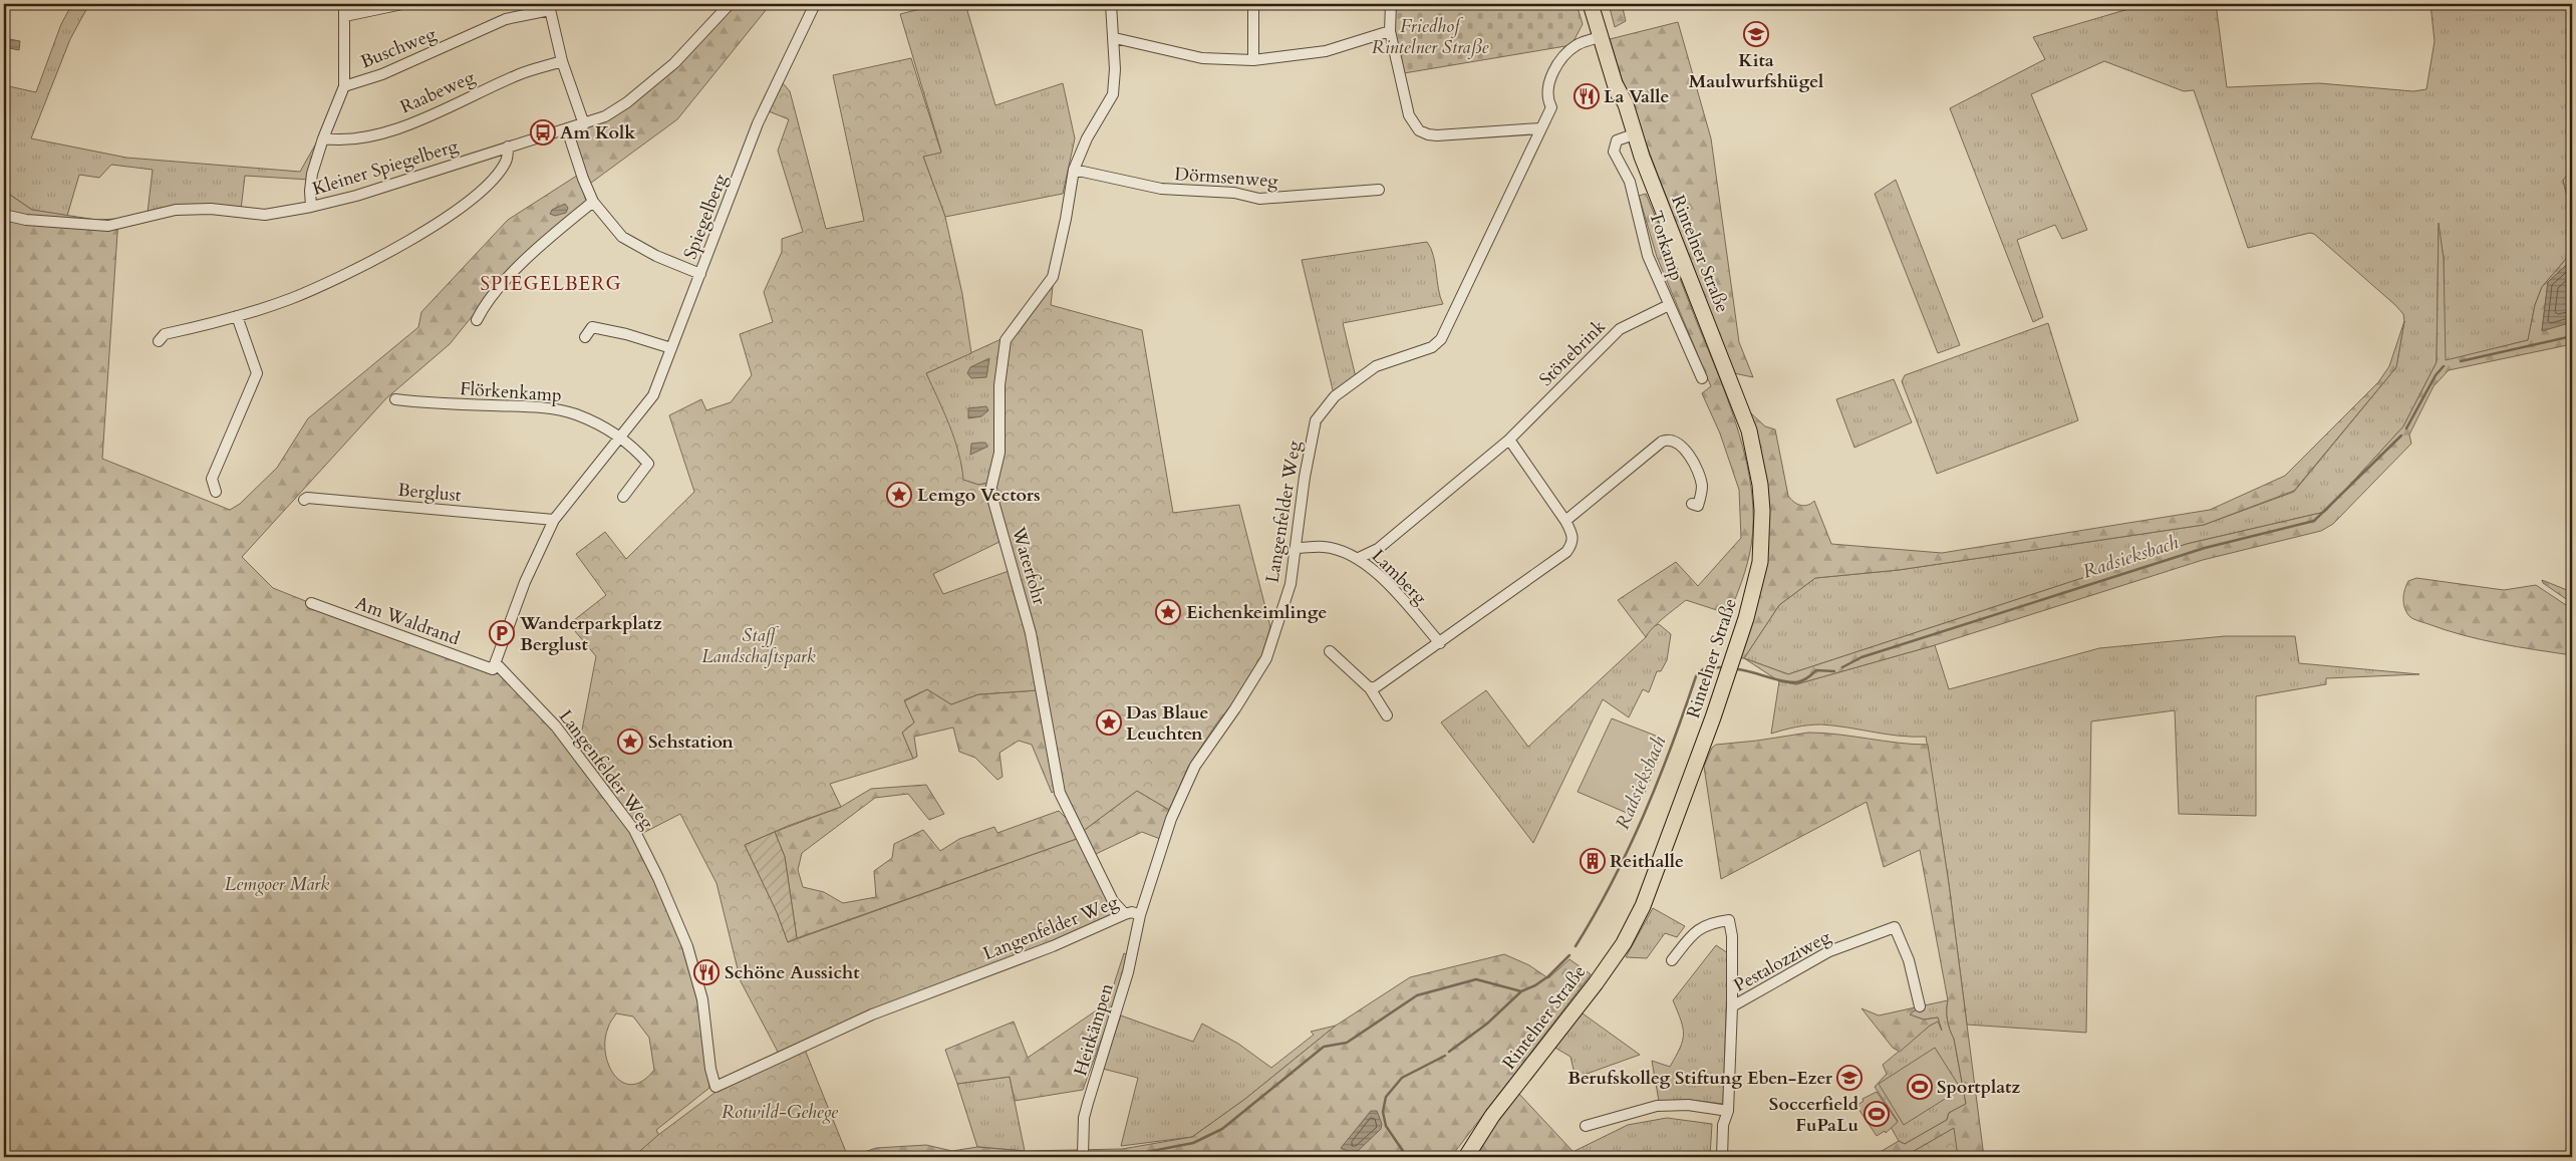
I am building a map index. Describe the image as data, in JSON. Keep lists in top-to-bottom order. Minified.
{"streets":{"main road":["Rintelner Straße"],"street":["Buschweg","Raabeweg","Kleiner Spiegelberg","Dörmsenweg","Spiegelberg","Torkamp","Stönebrink","Flörkenkamp","Berglust","Langenfelder Weg","Waterfohr","Lamberg","Am Waldrand","Pestalozziweg","Heitkämpen"]},"crossings":[["Dörmsenweg","Waterfohr"],["Spiegelberg","Flörkenkamp"],["Spiegelberg","Berglust"],["Spiegelberg","Langenfelder Weg"],["Spiegelberg","Am Waldrand"],["Torkamp","Rintelner Straße"],["Torkamp","Stönebrink"],["Rintelner Straße","Langenfelder Weg"],["Stönebrink","Lamberg"],["Langenfelder Weg","Waterfohr"],["Langenfelder Weg","Lamberg"],["Langenfelder Weg","Am Waldrand"],["Langenfelder Weg","Heitkämpen"]],"districts":["SPIEGELBERG"],"water":["Radsieksbach"],"parks":["Friedhof Rintelner Straße","Staff Landschaftspark","Lemgoer Mark","Rotwild-Gehege"],"places":{"school or university":["Kita Maulwurfshügel","Berufskolleg Stiftung Eben-Ezer"],"restaurant":["La Valle","Schöne Aussicht"],"bus stop":["Am Kolk"],"place":["Lemgo Vectors","Eichenkeimlinge","Das Blaue Leuchten","Sehstation"],"parking":["Wanderparkplatz Berglust"],"building":["Reithalle"],"sports":["Sportplatz","Soccerfield FuPaLu"]}}
